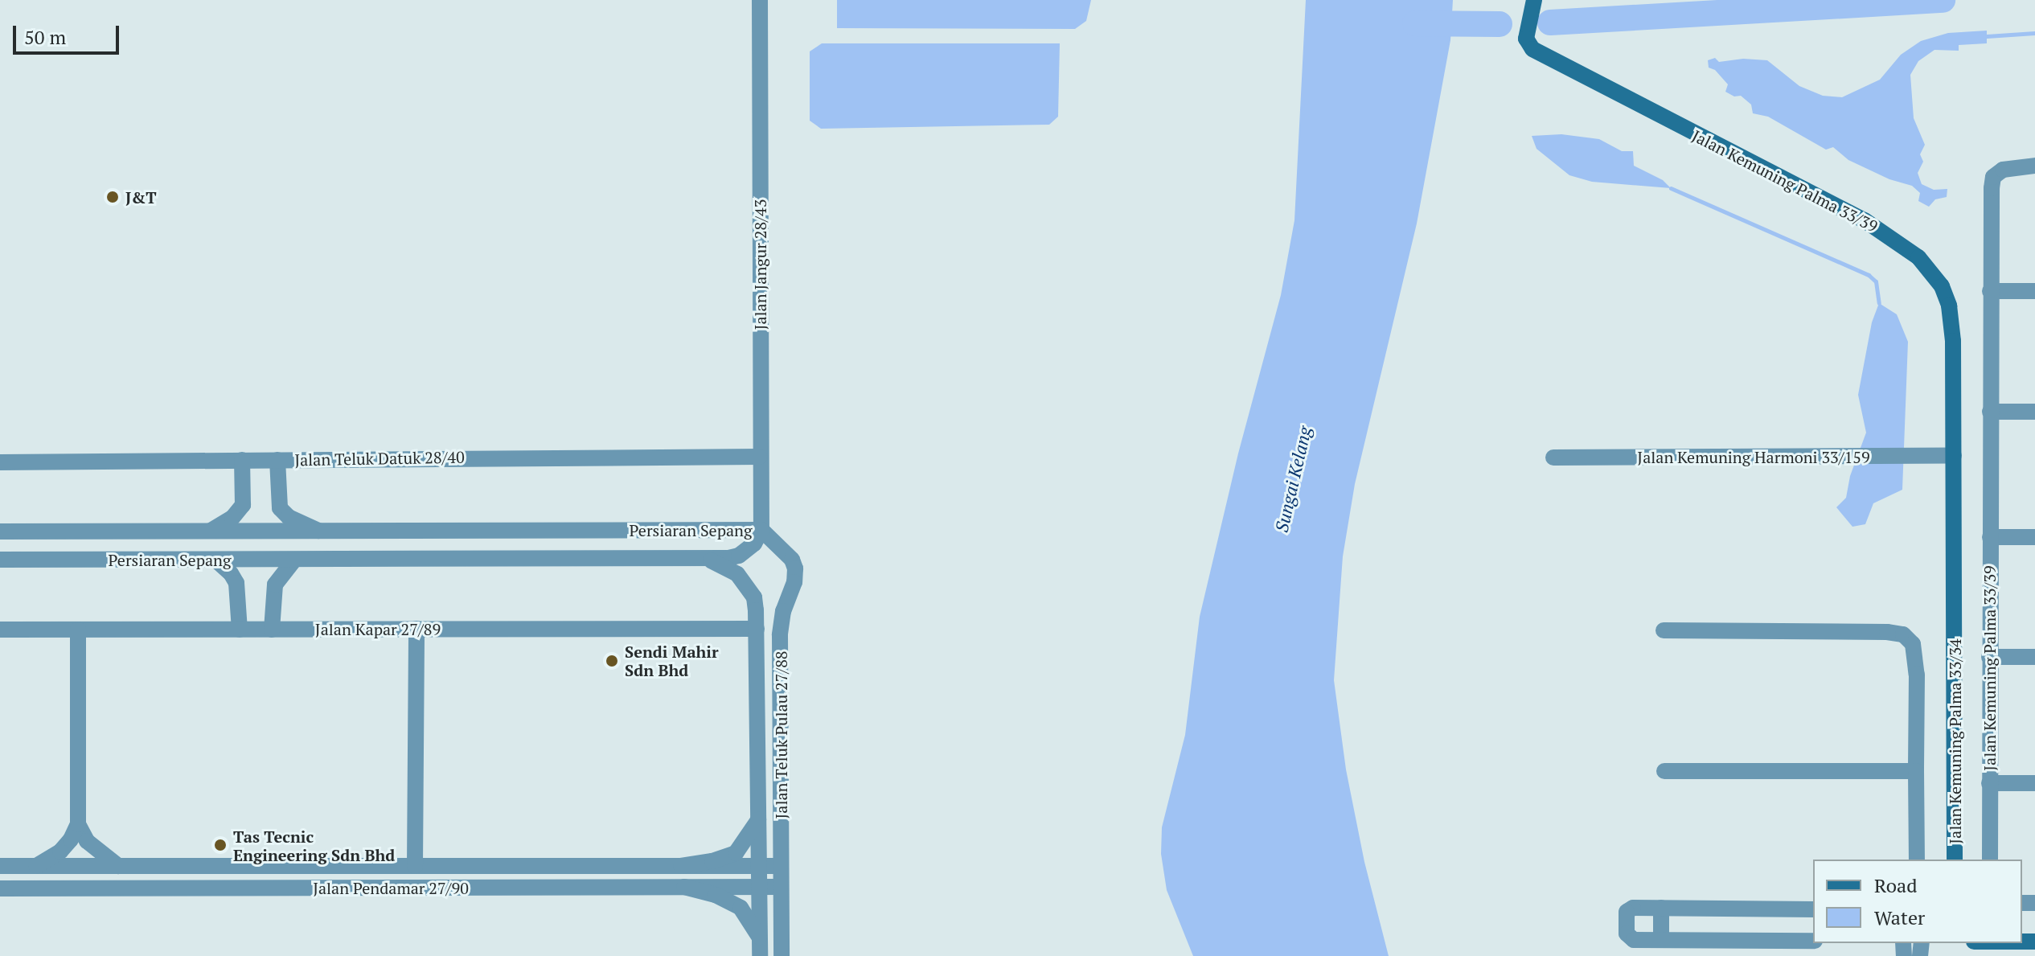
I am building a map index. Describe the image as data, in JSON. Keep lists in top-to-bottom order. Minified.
{"streets":{"main road":["Jalan Kemuning Palma 33/39","Jalan Kemuning Palma 33/34"],"street":["Jalan Jangur 28/43","Jalan Kemuning Harmoni 33/159","Jalan Teluk Datuk 28/40","Persiaran Sepang","Jalan Kapar 27/89","Jalan Teluk Pulau 27/88","Jalan Pendamar 27/90"]},"crossings":[["Jalan Kemuning Palma 33/39","Jalan Kemuning Harmoni 33/159"],["Jalan Kemuning Palma 33/39","Jalan Kemuning Palma 33/34"],["Jalan Jangur 28/43","Jalan Teluk Datuk 28/40"],["Jalan Jangur 28/43","Persiaran Sepang"],["Jalan Jangur 28/43","Jalan Teluk Pulau 27/88"],["Persiaran Sepang","Jalan Teluk Pulau 27/88"],["Jalan Kapar 27/89","Jalan Teluk Pulau 27/88"],["Jalan Teluk Pulau 27/88","Jalan Pendamar 27/90"]],"water":["Sungai Kelang"],"places":["J&T","Sendi Mahir Sdn Bhd","Tas Tecnic Engineering Sdn Bhd"],"legend":["Road","Water"],"scale_bar":"50 m"}
